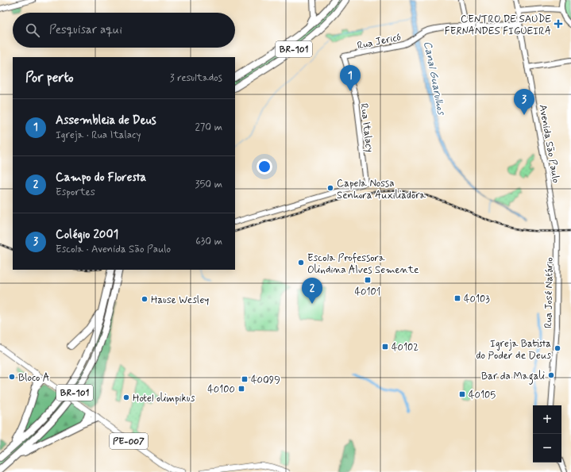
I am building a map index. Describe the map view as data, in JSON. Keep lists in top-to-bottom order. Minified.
{"streets":{"highway":["BR-101"],"main road":["PE-007"],"street":["Rua Jericó","Rua Italacy","Avenida São Paulo","Rua José Natário"]},"crossings":[["Rua Jericó","Rua Italacy"],["Rua Jericó","Avenida São Paulo"],["Avenida São Paulo","Rua José Natário"]],"water":["Canal Guarulhos"],"places":{"health":["CENTRO DE SAUDE FERNANDES FIGUEIRA"],"other":["Capela Nossa Senhora Auxiliadora","Escola Professora Olindina Alves Semente","Hause Wesley","Igreja Batista do Poder de Deus","Bar da Magali","Bloco A","Hotel olimpikus"],"transit":["40101","40103","40102","40099","40100","40105"]},"page":{"search":"Pesquisar aqui","heading":["Por perto","3 resultados"],"pins":["1","3","2"],"list":[{"mark":"1","name":"Assembleia de Deus","note":"Igreja · Rua Italacy","value":"270 m"},{"mark":"2","name":"Campo do Floresta","note":"Esportes","value":"350 m"},{"mark":"3","name":"Colégio 2001","note":"Escola · Avenida São Paulo","value":"630 m"}],"map_buttons":["+","−"]}}
